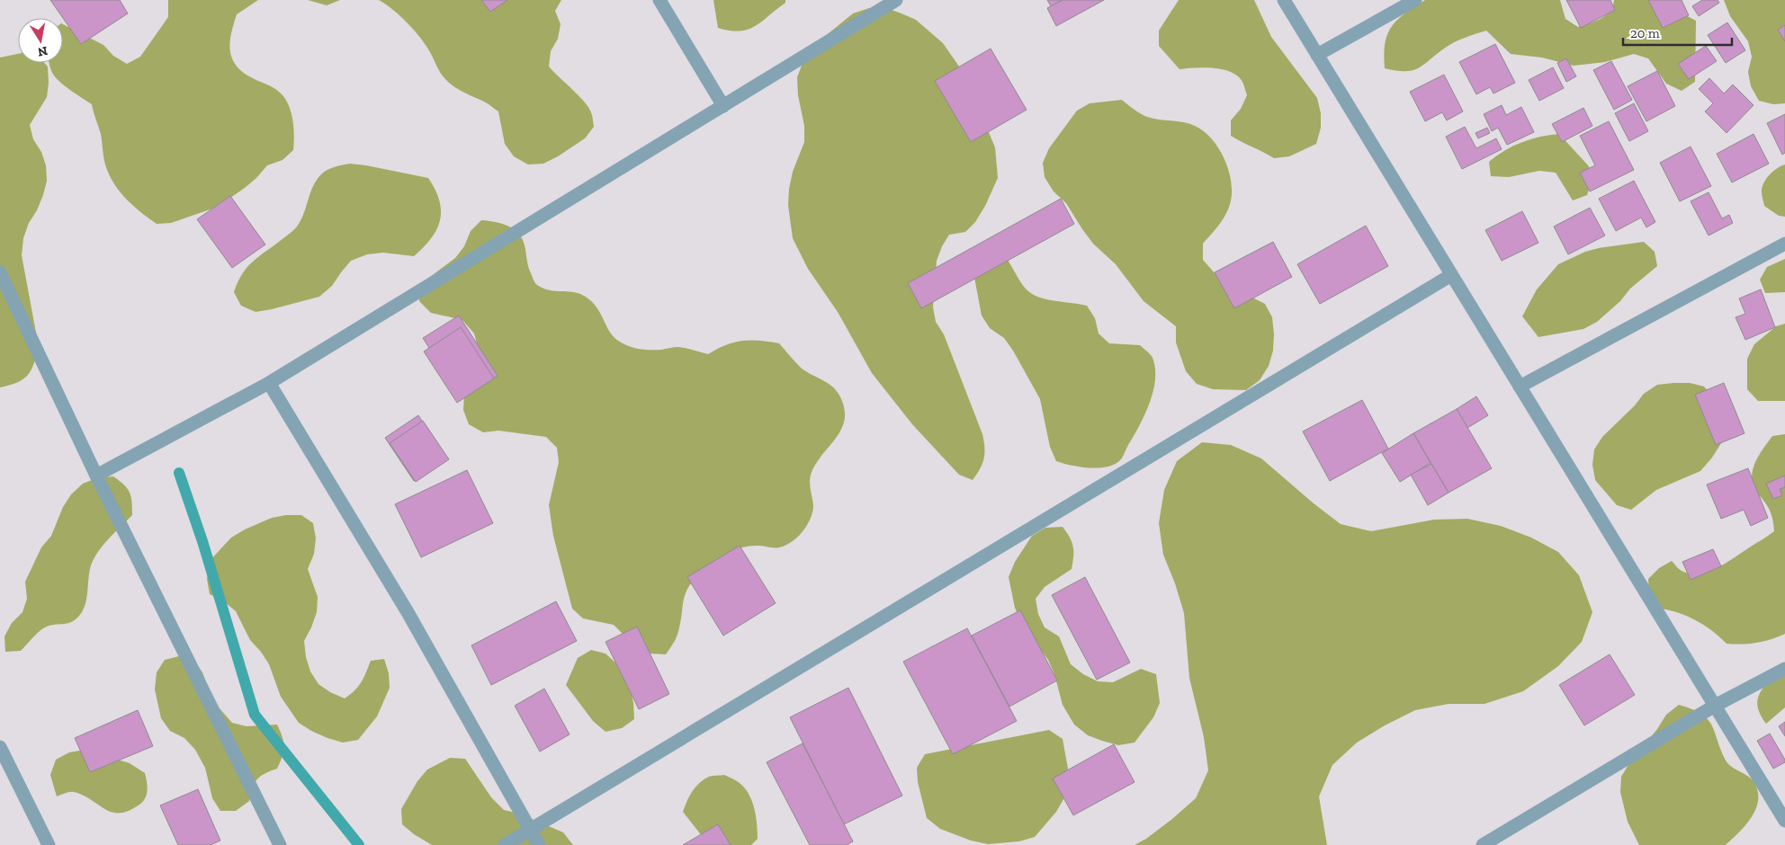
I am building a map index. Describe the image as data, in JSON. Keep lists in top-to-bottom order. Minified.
{"scale_bar":"20 m","north":"bottom"}
